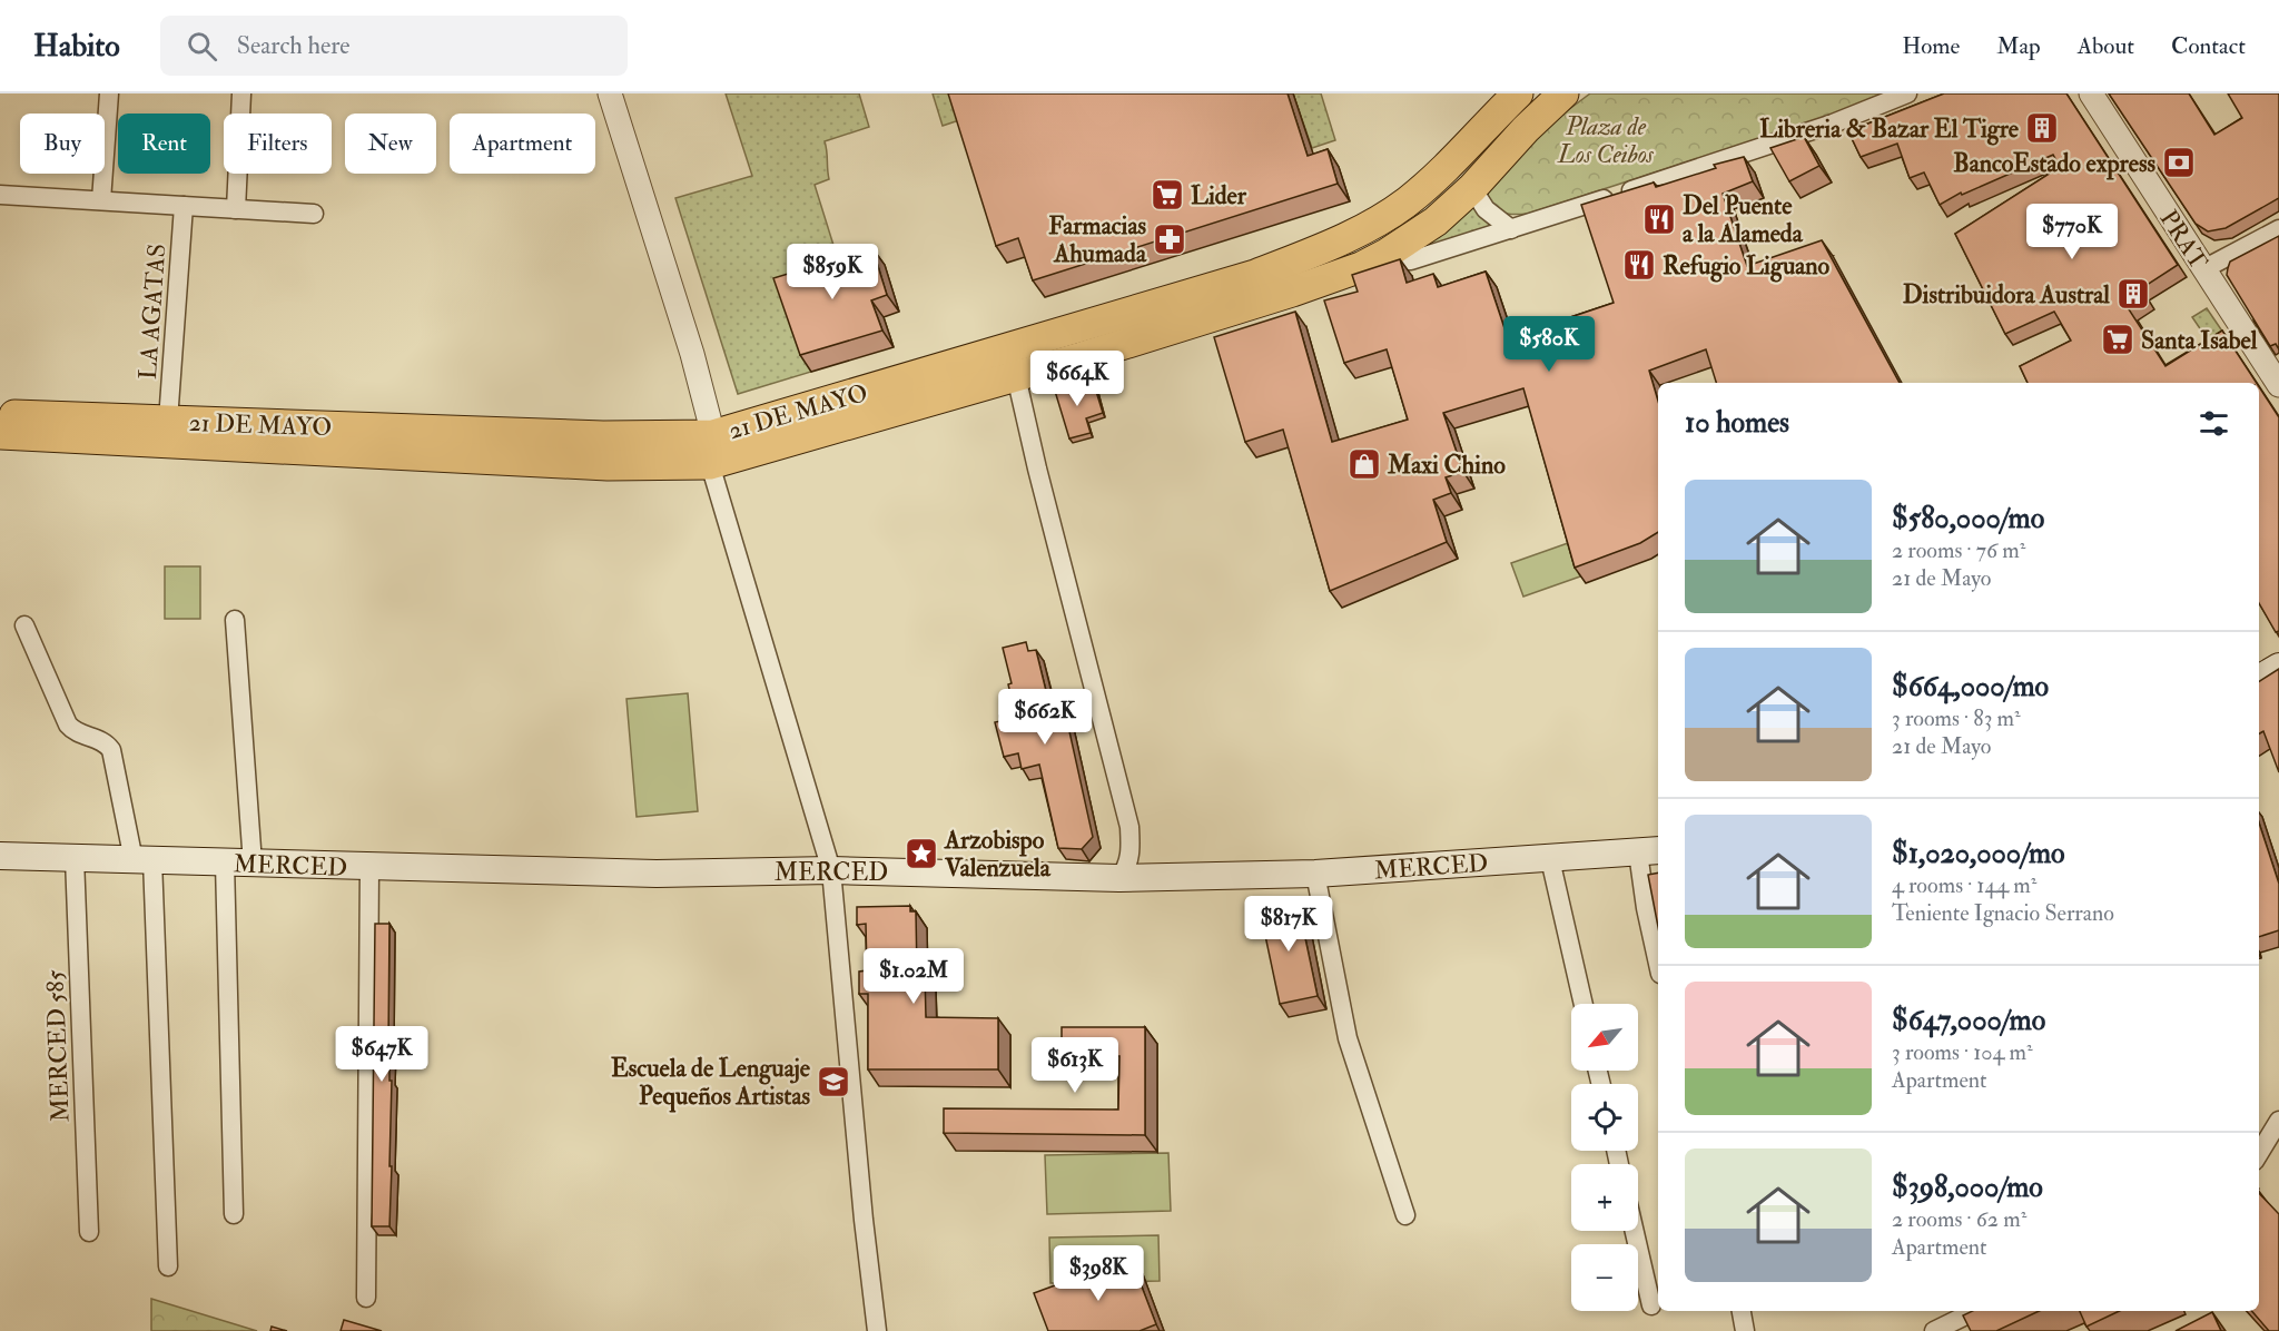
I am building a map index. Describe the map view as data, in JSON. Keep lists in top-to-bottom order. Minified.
{"streets":{"main road":["21 DE MAYO","MERCED"],"street":["PRAT","LA AGATAS","MERCED 585"]},"crossings":[["LA AGATAS","21 DE MAYO"],["MERCED","MERCED 585"]],"parks":["Plaza de Los Ceibos"],"places":{"building":["Libreria & Bazar El Tigre","Distribuidora Austral"],"bank":["BancoEstado express"],"supermarket":["Lider","Santa Isabel"],"restaurant":["Del Puente a la Alameda","Refugio Liguano"],"pharmacy":["Farmacias Ahumada"],"shop":["Maxi Chino"],"place":["Arzobispo Valenzuela"],"school or university":["Escuela de Lenguaje Pequeños Artistas"]},"north":"bottom left","page":{"header":"Habito","search":"Search here","nav":["Home","Map","About","Contact"],"chip":["Buy","Rent","Filters","New","Apartment"],"price":["$770K","$859K","$580K","$664K","$662K","$817K","$1.02M","$647K","$613K","$398K"],"heading":"10 homes","list":[{"name":"$580,000/mo","note":"2 rooms · 76 m² · 21 de Mayo"},{"name":"$664,000/mo","note":"3 rooms · 83 m² · 21 de Mayo"},{"name":"$1,020,000/mo","note":"4 rooms · 144 m² · Teniente Ignacio Serrano"},{"name":"$647,000/mo","note":"3 rooms · 104 m² · Apartment"},{"name":"$398,000/mo","note":"2 rooms · 62 m² · Apartment"}],"map_buttons":["+","−"]}}
